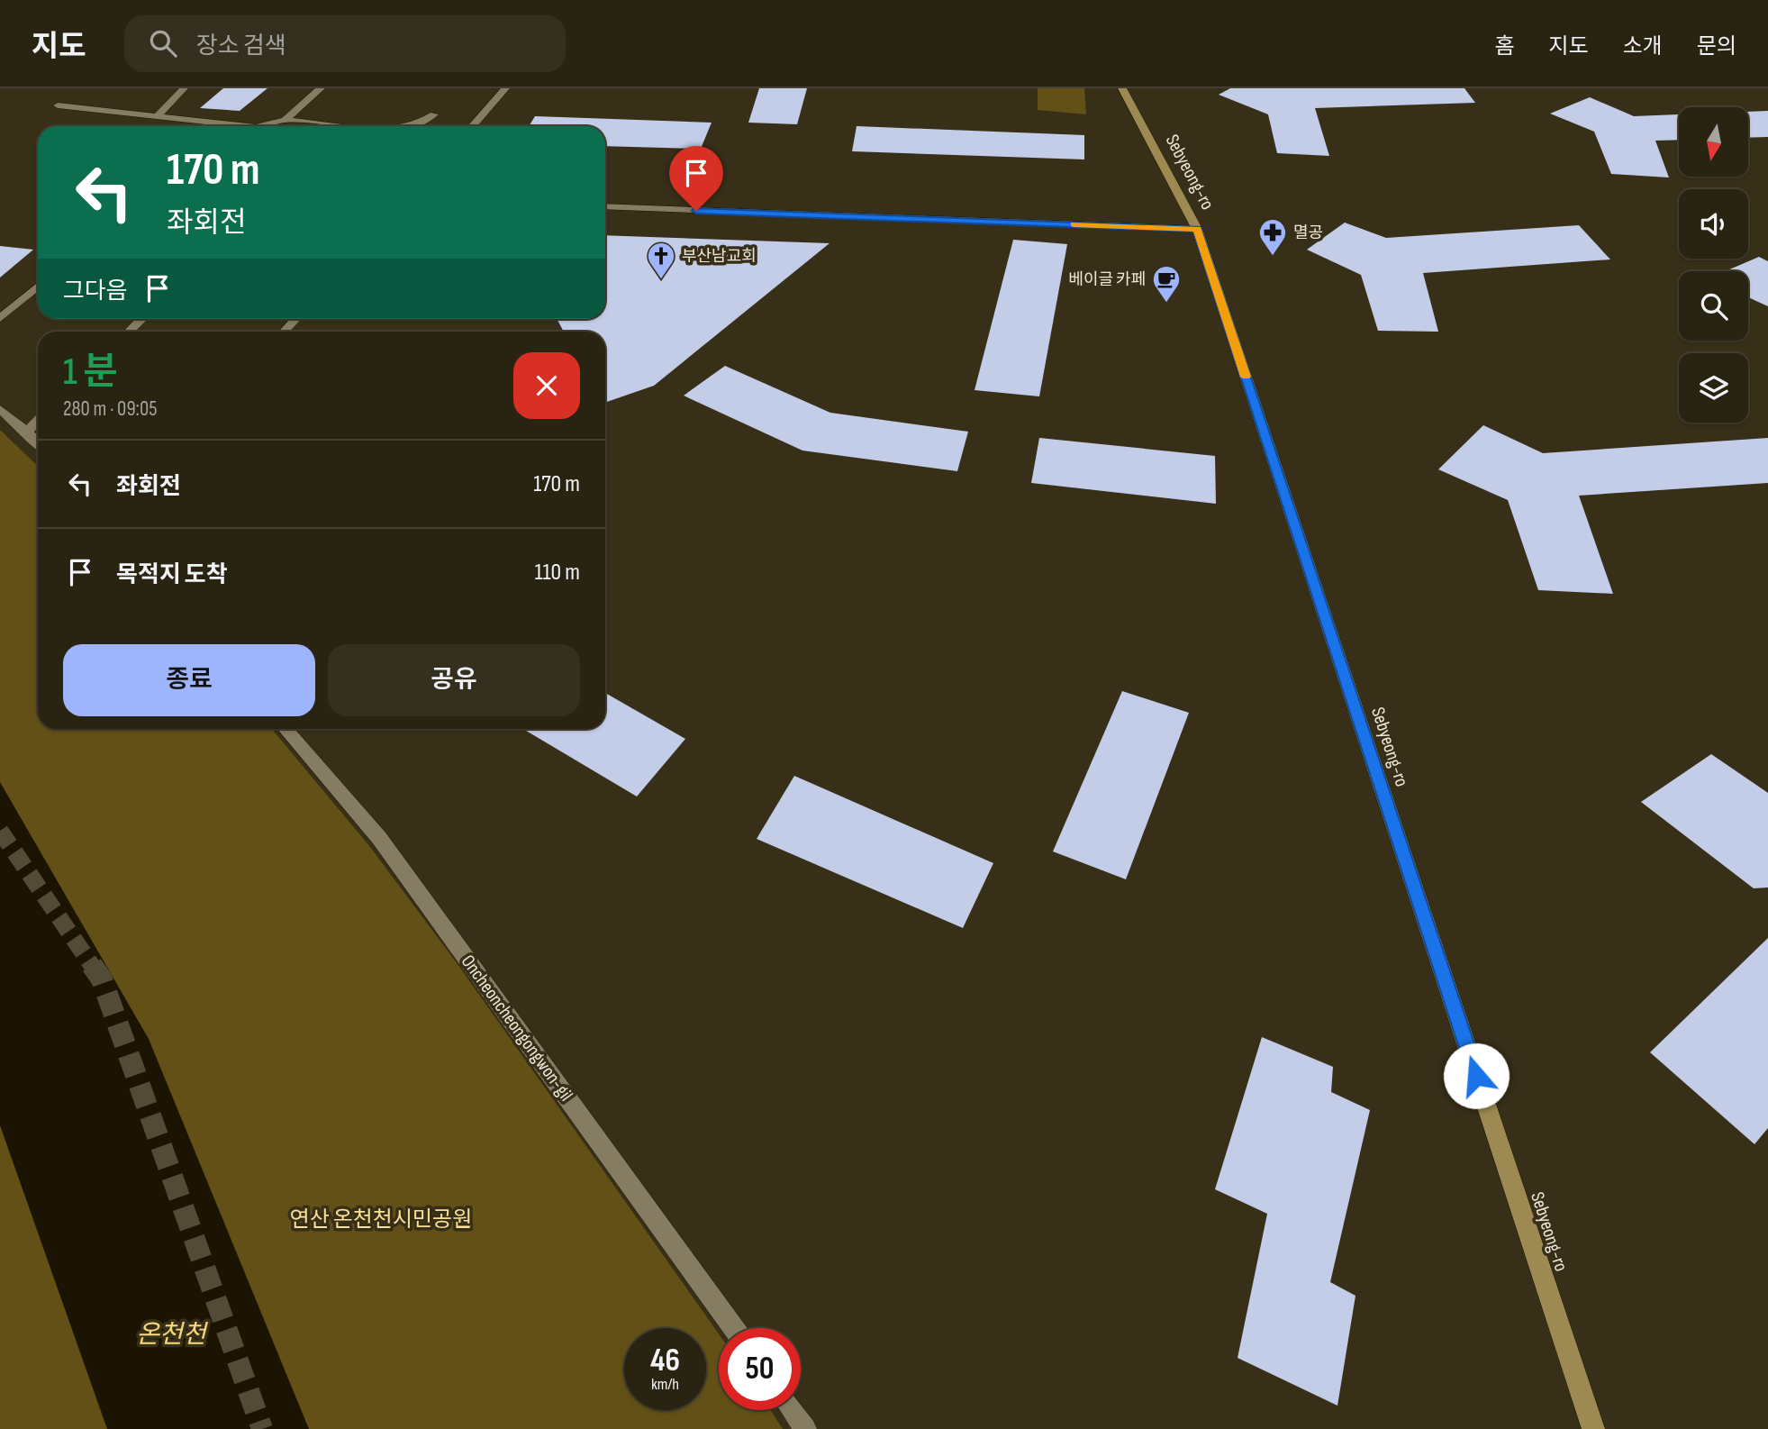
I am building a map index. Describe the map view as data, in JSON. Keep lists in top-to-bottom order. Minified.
{"streets":{"main road":["Sebyeong-ro"],"street":["Oncheoncheongongwon-gil"]},"water":["온천천"],"parks":["연산 온천천시민공원"],"places":{"pharmacy":["멸공"],"church":["부산남교회"],"cafe":["베이글 카페"]},"north":"bottom","page":{"header":"지도","search":"장소 검색","nav":["홈","지도","소개","문의"],"turn":["170 m","좌회전"],"then":"그다음","heading":["1 분","280 m · 09:05"],"list":[{"name":"좌회전","value":"170 m"},{"name":"목적지 도착","value":"110 m"}],"buttons":["종료","공유"],"speed":"46 km/h","limit":"50"}}
